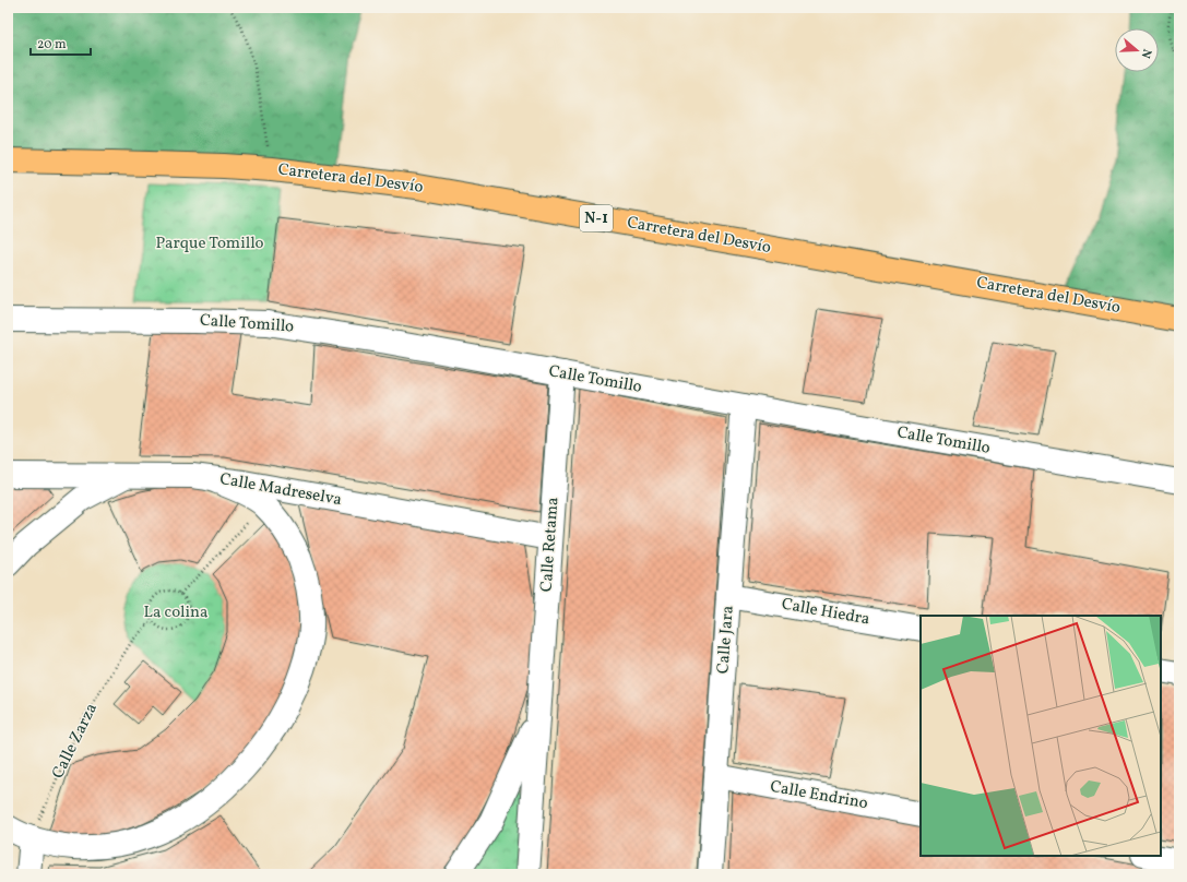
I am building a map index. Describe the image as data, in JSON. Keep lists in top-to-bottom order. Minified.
{"streets":{"highway":["Carretera del Desvío","N-1"],"street":["Calle Tomillo","Calle Madreselva","Calle Retama","Calle Hiedra","Calle Jara","Calle Endrino"],"path":["Calle Zarza"]},"crossings":[["Calle Tomillo","Calle Retama"],["Calle Tomillo","Calle Jara"],["Calle Madreselva","Calle Retama"],["Calle Hiedra","Calle Jara"],["Calle Jara","Calle Endrino"]],"parks":["Parque Tomillo","La colina"],"scale_bar":"20 m","north":"right"}
